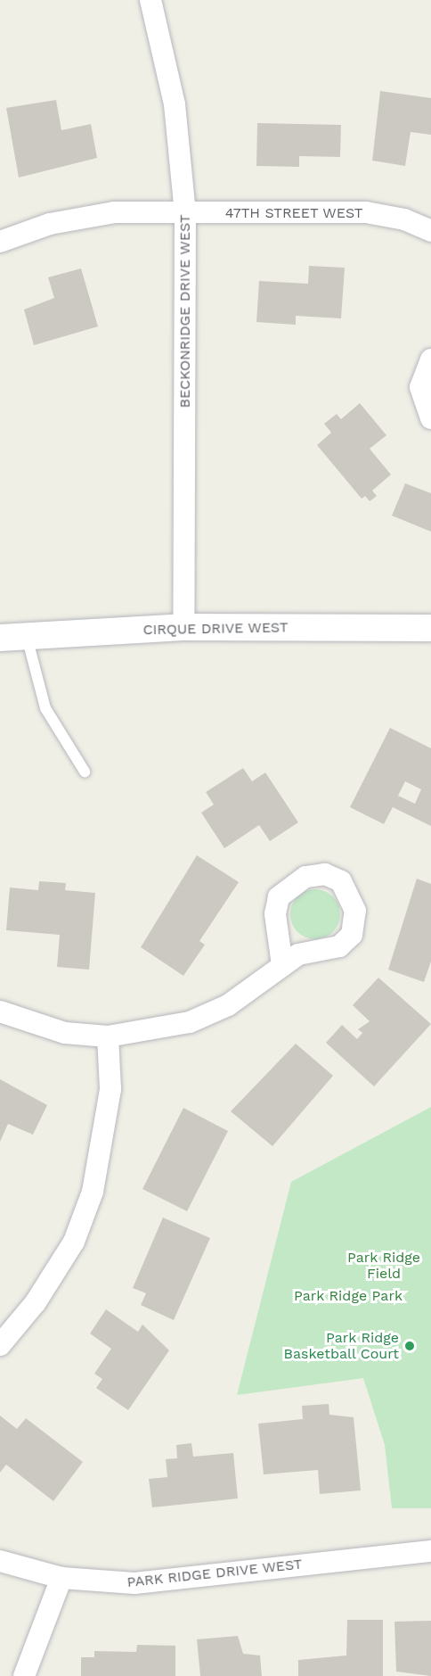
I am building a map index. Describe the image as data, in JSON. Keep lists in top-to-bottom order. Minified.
{"streets":{"street":["47TH STREET WEST","BECKONRIDGE DRIVE WEST","CIRQUE DRIVE WEST","PARK RIDGE DRIVE WEST"]},"crossings":[["47TH STREET WEST","BECKONRIDGE DRIVE WEST"],["BECKONRIDGE DRIVE WEST","CIRQUE DRIVE WEST"]],"parks":["Park Ridge Field","Park Ridge Park"],"places":["Park Ridge Basketball Court"]}
